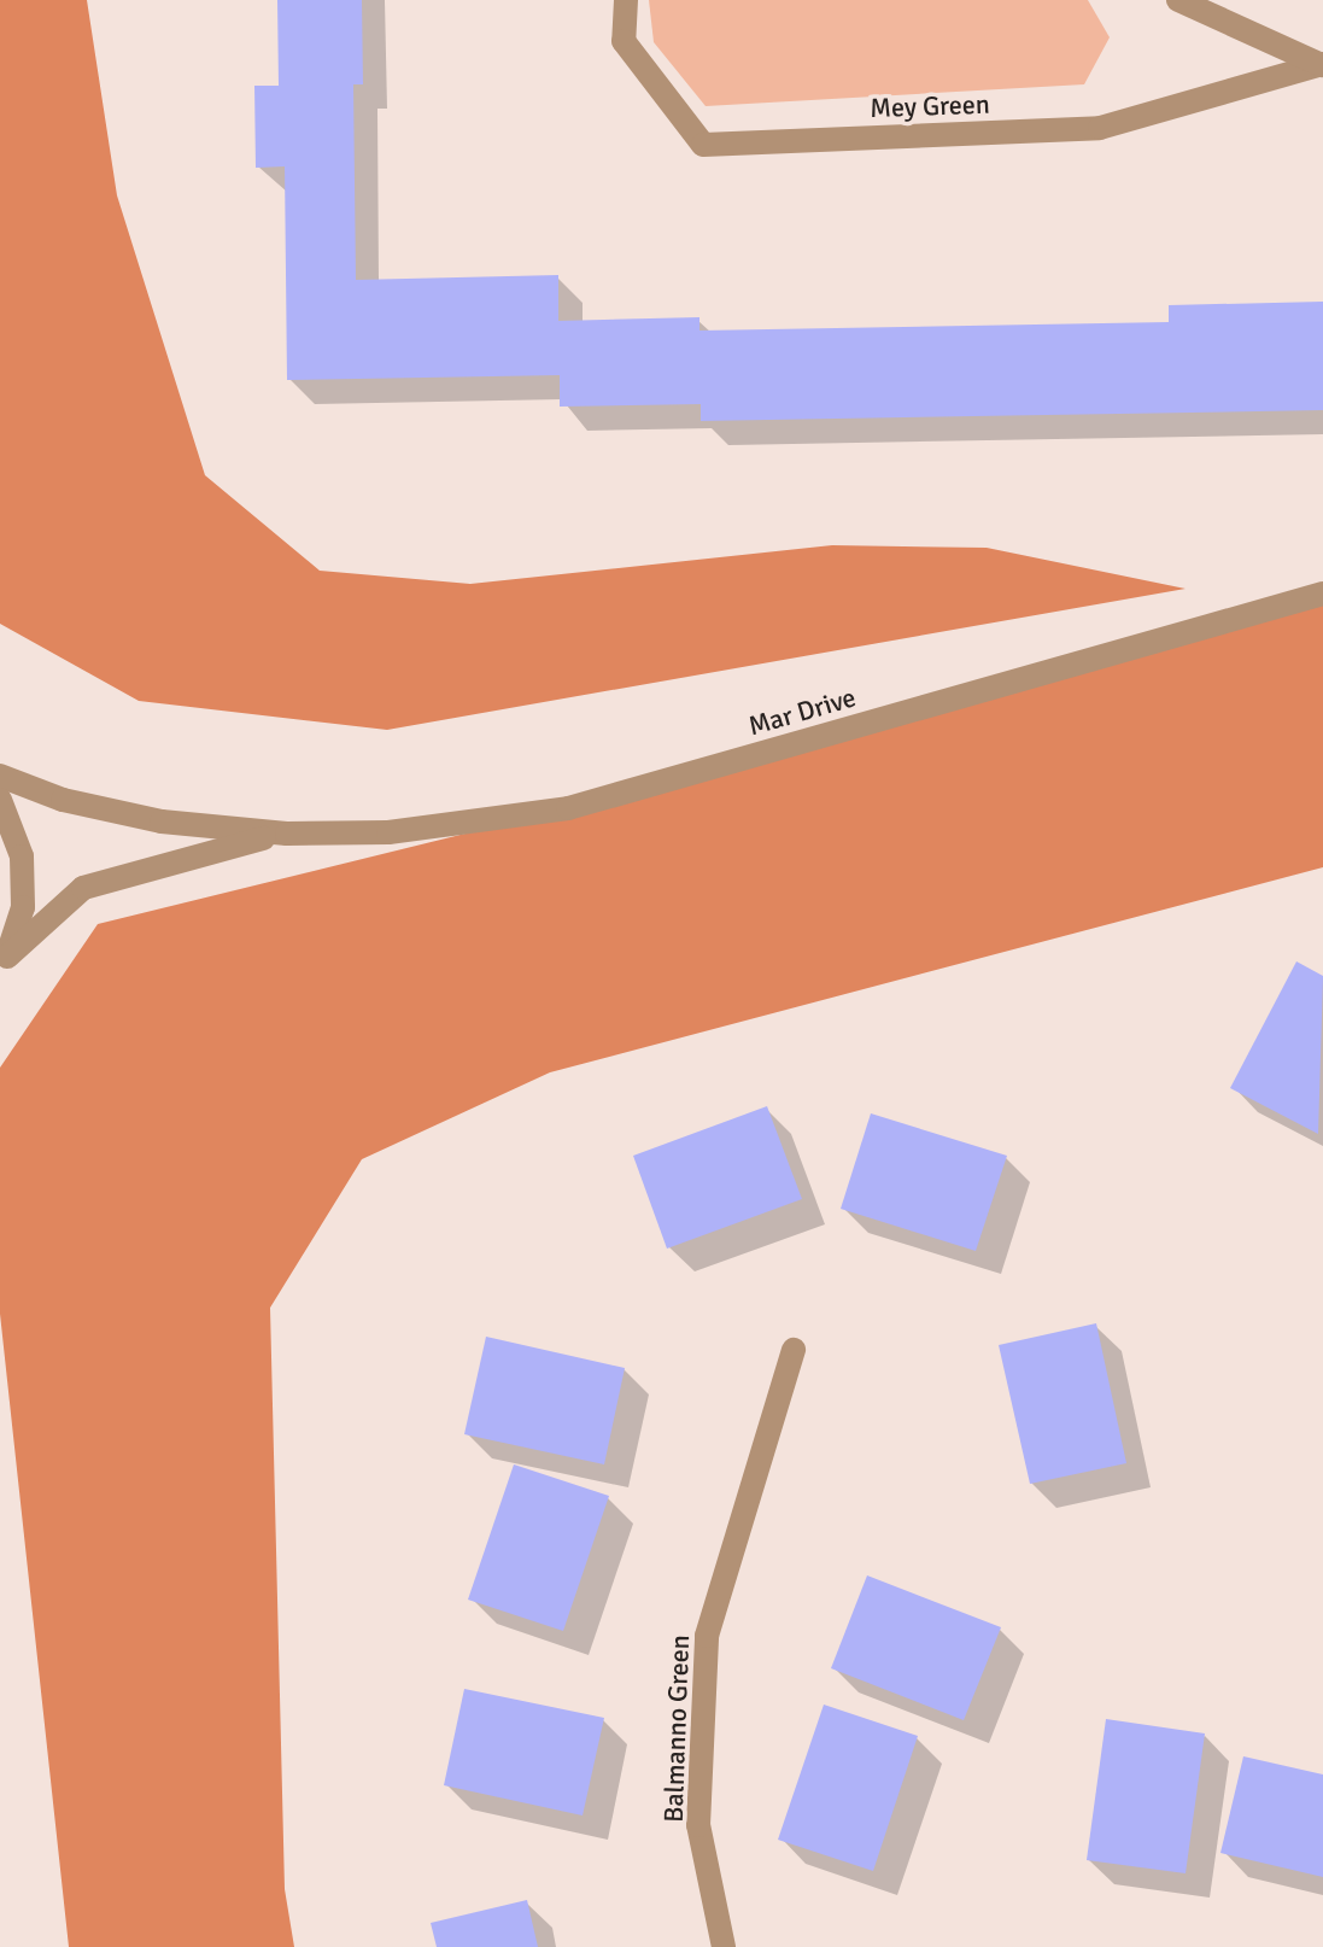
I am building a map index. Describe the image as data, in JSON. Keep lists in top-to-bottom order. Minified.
{"streets":{"street":["Mey Green","Mar Drive","Balmanno Green"]}}
